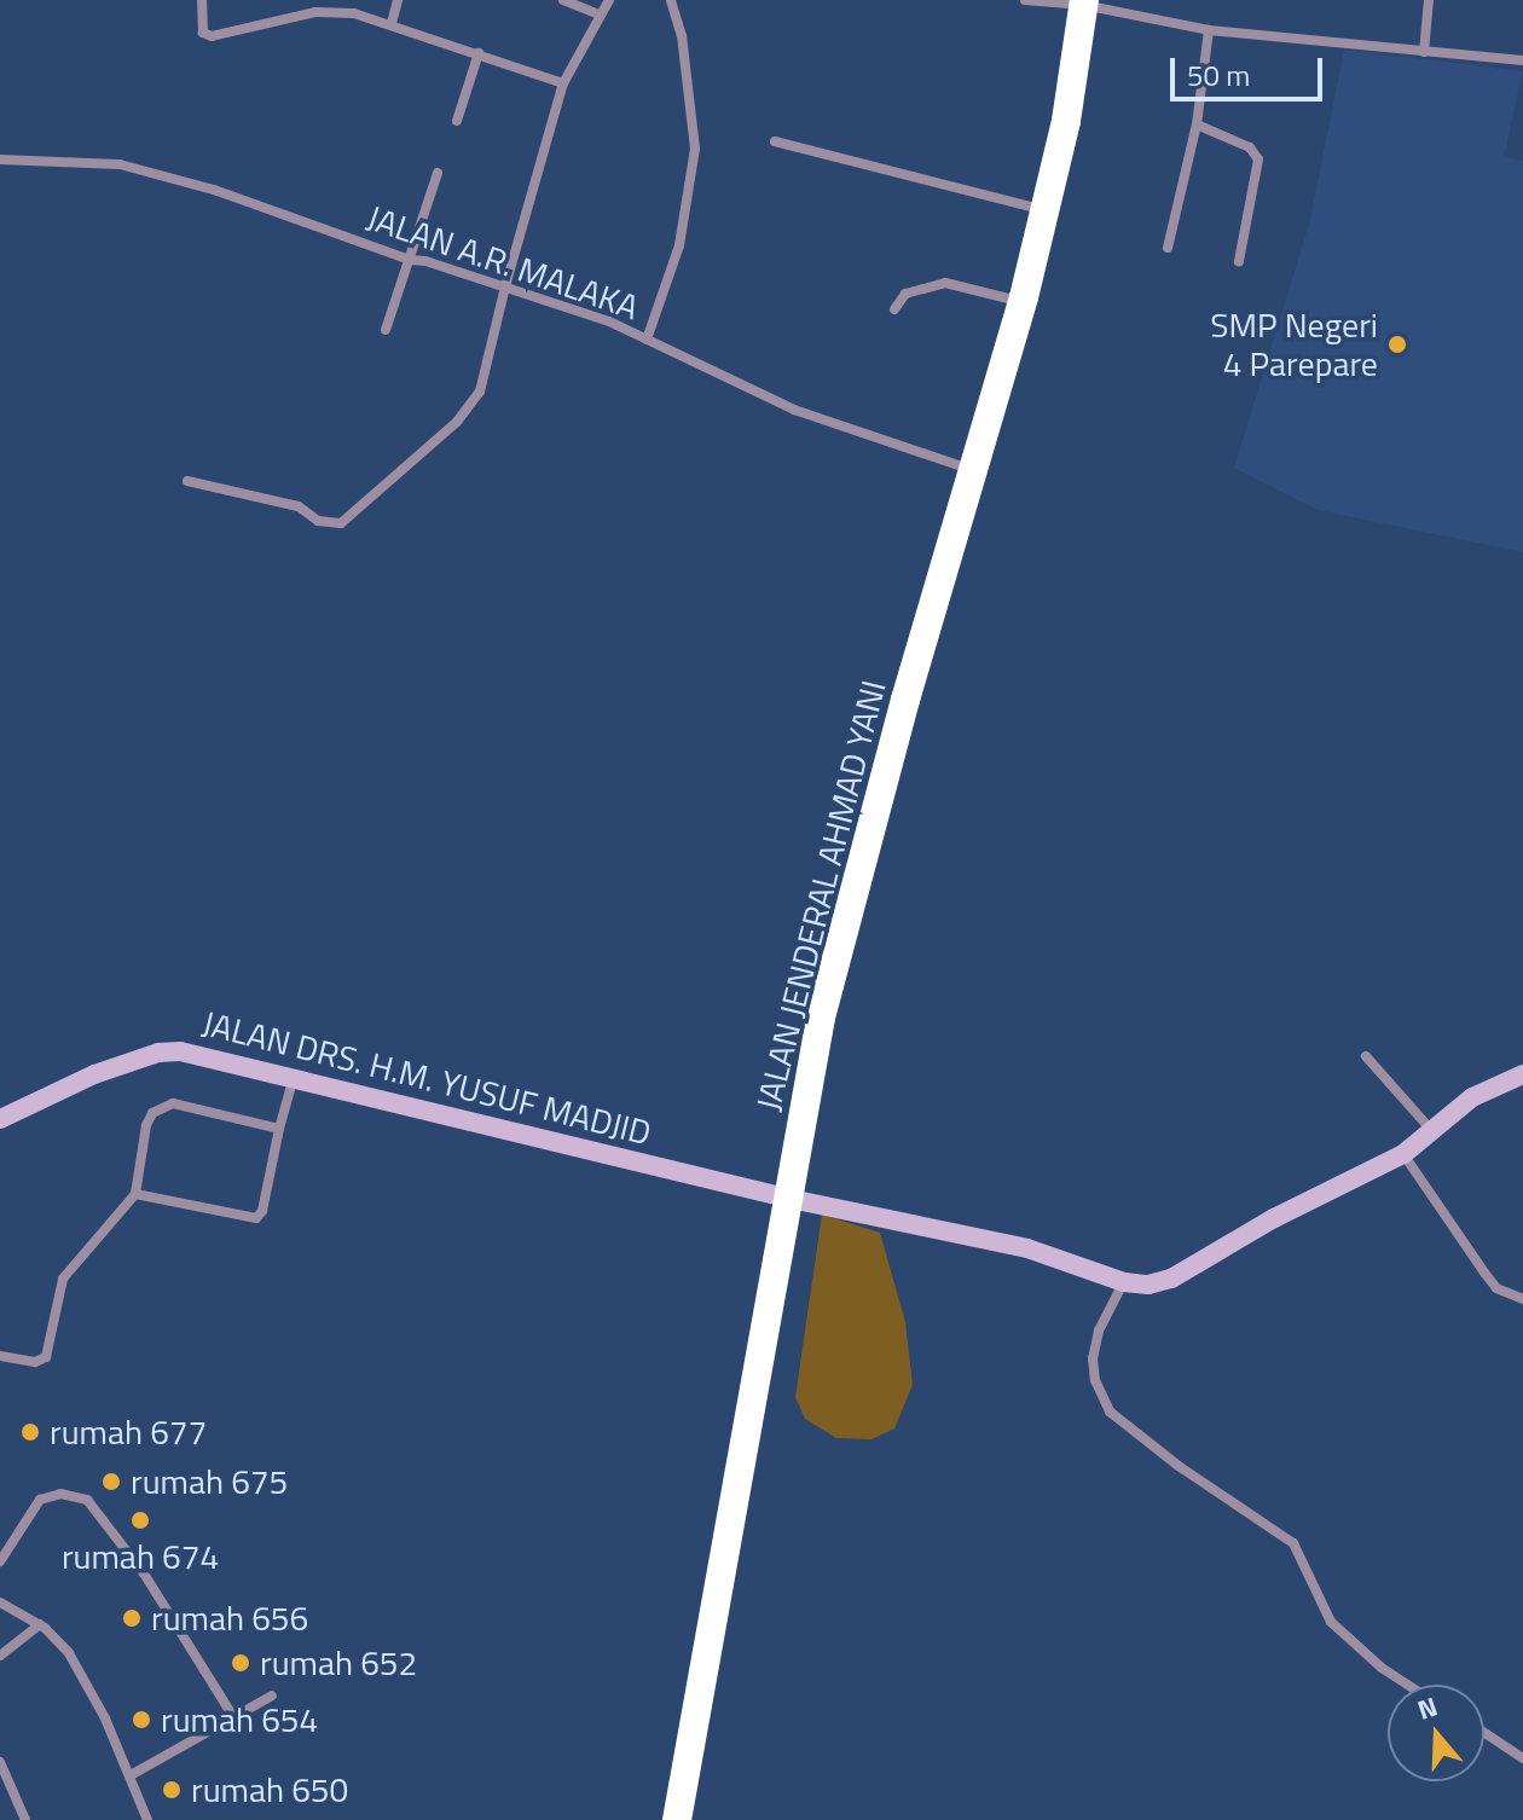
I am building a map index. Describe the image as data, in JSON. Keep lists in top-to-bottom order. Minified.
{"streets":{"highway":["JALAN JENDERAL AHMAD YANI"],"street":["JALAN A.R. MALAKA","JALAN DRS. H.M. YUSUF MADJID"]},"crossings":[["JALAN A.R. MALAKA","JALAN JENDERAL AHMAD YANI"],["JALAN JENDERAL AHMAD YANI","JALAN DRS. H.M. YUSUF MADJID"]],"places":["SMP Negeri 4 Parepare","rumah 677","rumah 675","rumah 674","rumah 656","rumah 652","rumah 654","rumah 650"],"scale_bar":"50 m","north":"top"}
